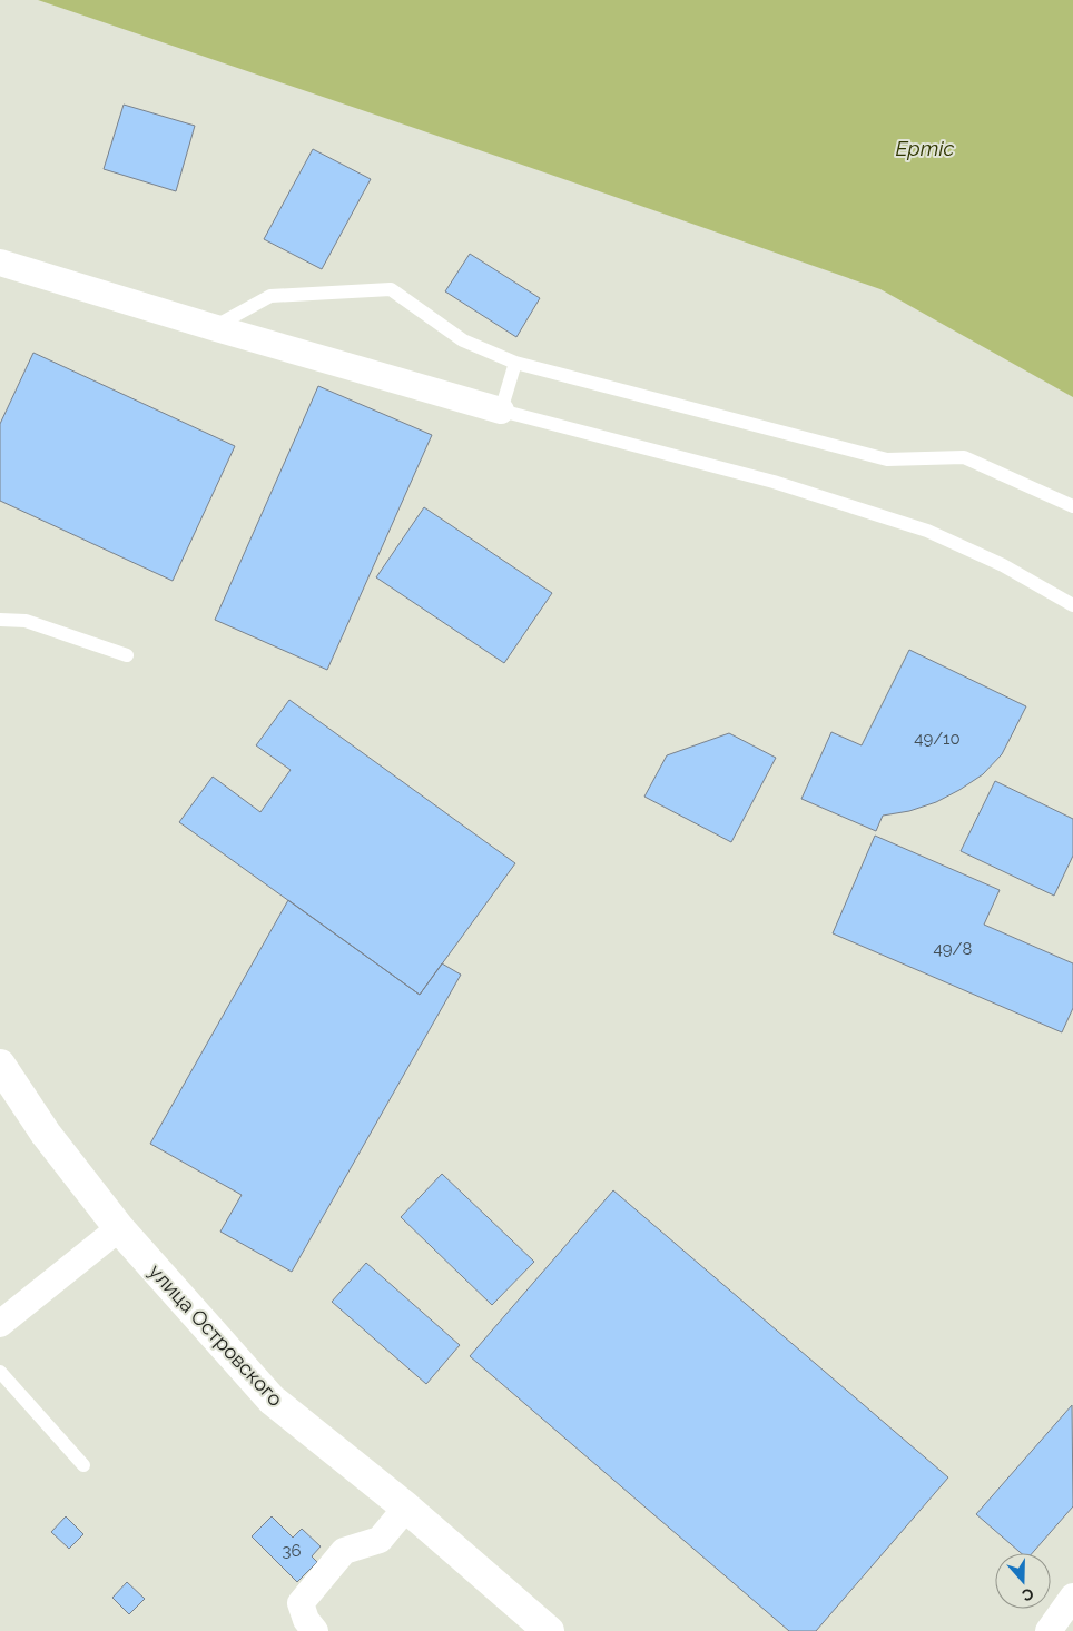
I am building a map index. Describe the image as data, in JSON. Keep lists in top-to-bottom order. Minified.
{"streets":{"main road":["улица Островского"]},"water":["Ертіс"],"house_numbers":["49/10","49/8","36"],"north":"bottom"}
